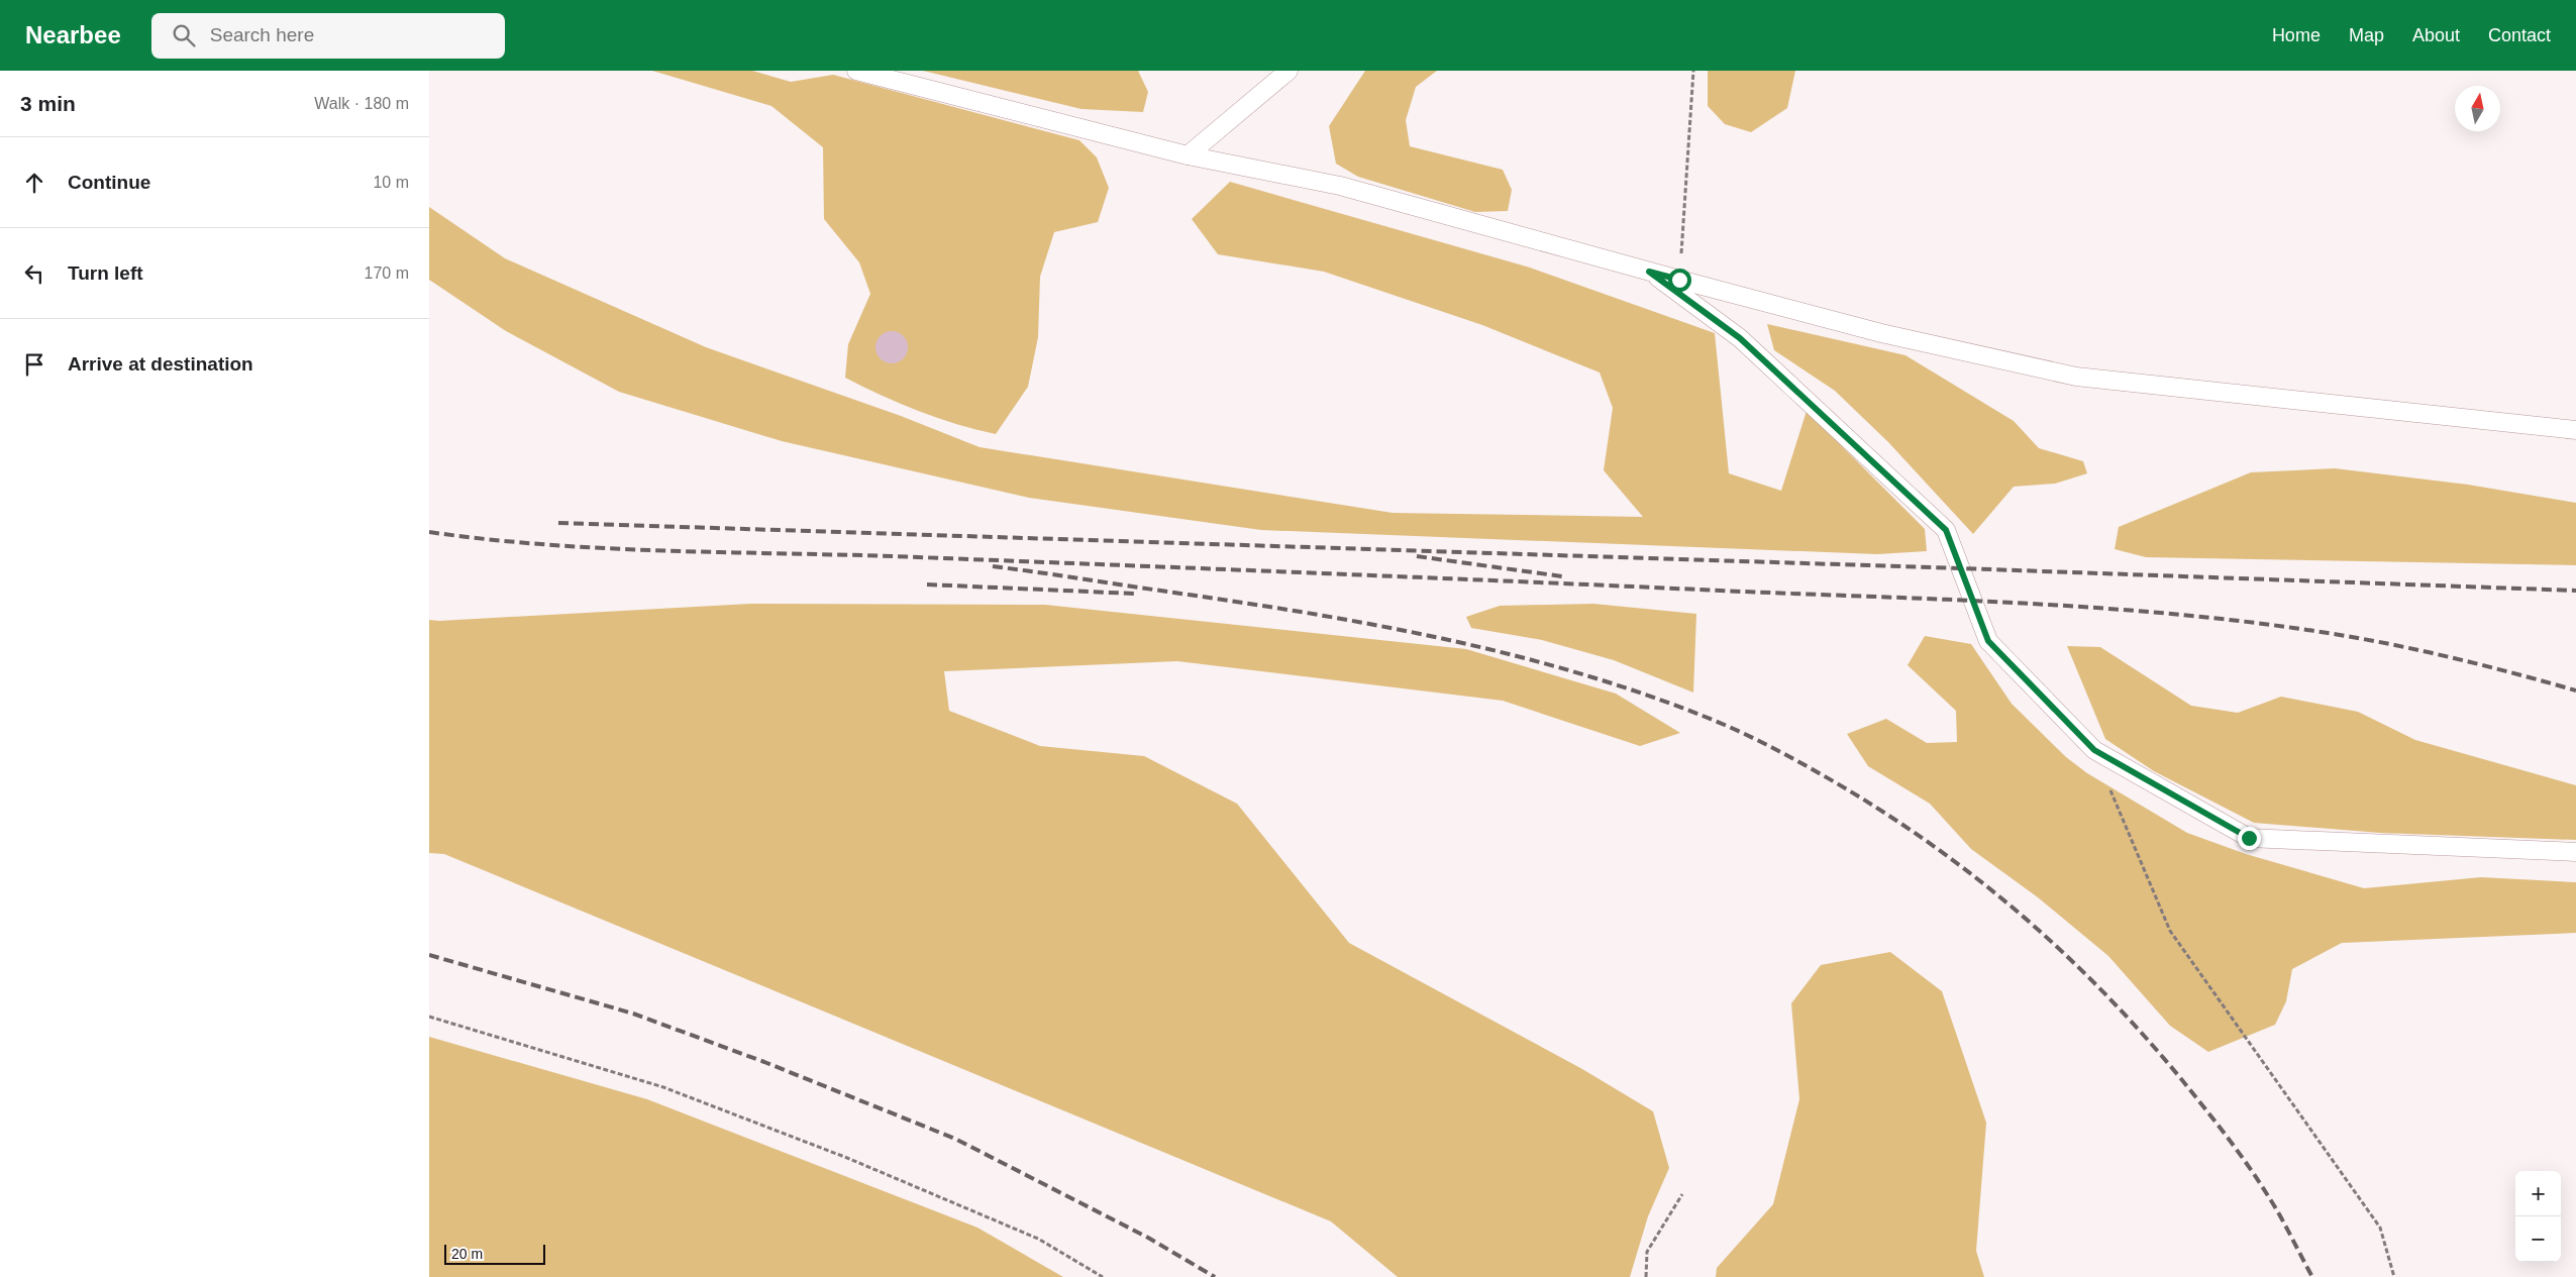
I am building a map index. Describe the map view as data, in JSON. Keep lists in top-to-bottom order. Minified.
{"scale_bar":"20 m","north":"top","page":{"header":"Nearbee","search":"Search here","nav":["Home","Map","About","Contact"],"heading":["3 min","Walk · 180 m"],"list":[["Continue","10 m"],["Turn left","170 m"],"Arrive at destination"],"map_buttons":["+","−"],"scale":"20 m"}}
